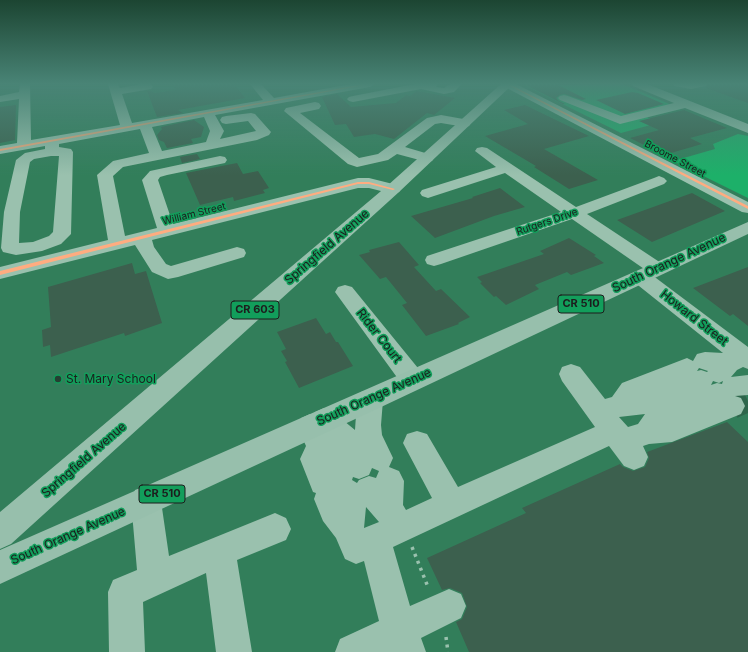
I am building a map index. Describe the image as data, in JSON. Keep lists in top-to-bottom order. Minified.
{"streets":{"main road":["Springfield Avenue","South Orange Avenue","CR 510","CR 603"],"street":["Broome Street","William Street","Rutgers Drive","Howard Street","Rider Court"]},"crossings":[["William Street","Springfield Avenue"],["Rutgers Drive","Howard Street"],["South Orange Avenue","Howard Street"],["South Orange Avenue","Rider Court"]],"places":["St. Mary School"]}
